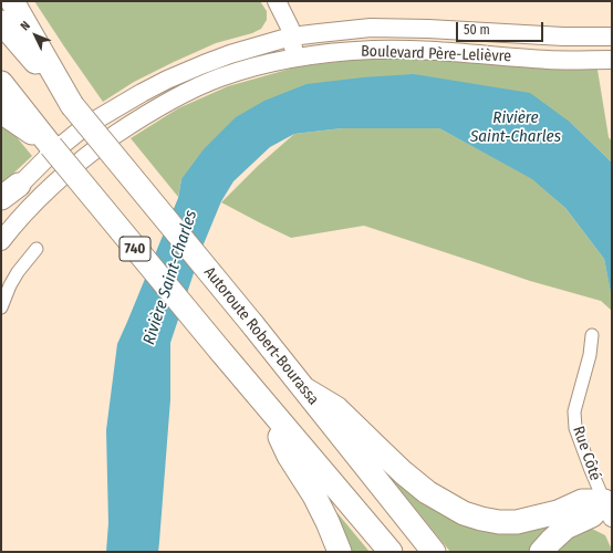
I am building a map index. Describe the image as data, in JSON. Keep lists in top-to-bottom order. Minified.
{"streets":{"highway":["740","Autoroute Robert-Bourassa"],"main road":["Boulevard Père-Lelièvre"],"street":["Rue Côté"]},"water":["Rivière Saint-Charles"],"scale_bar":"50 m","north":"top left"}
